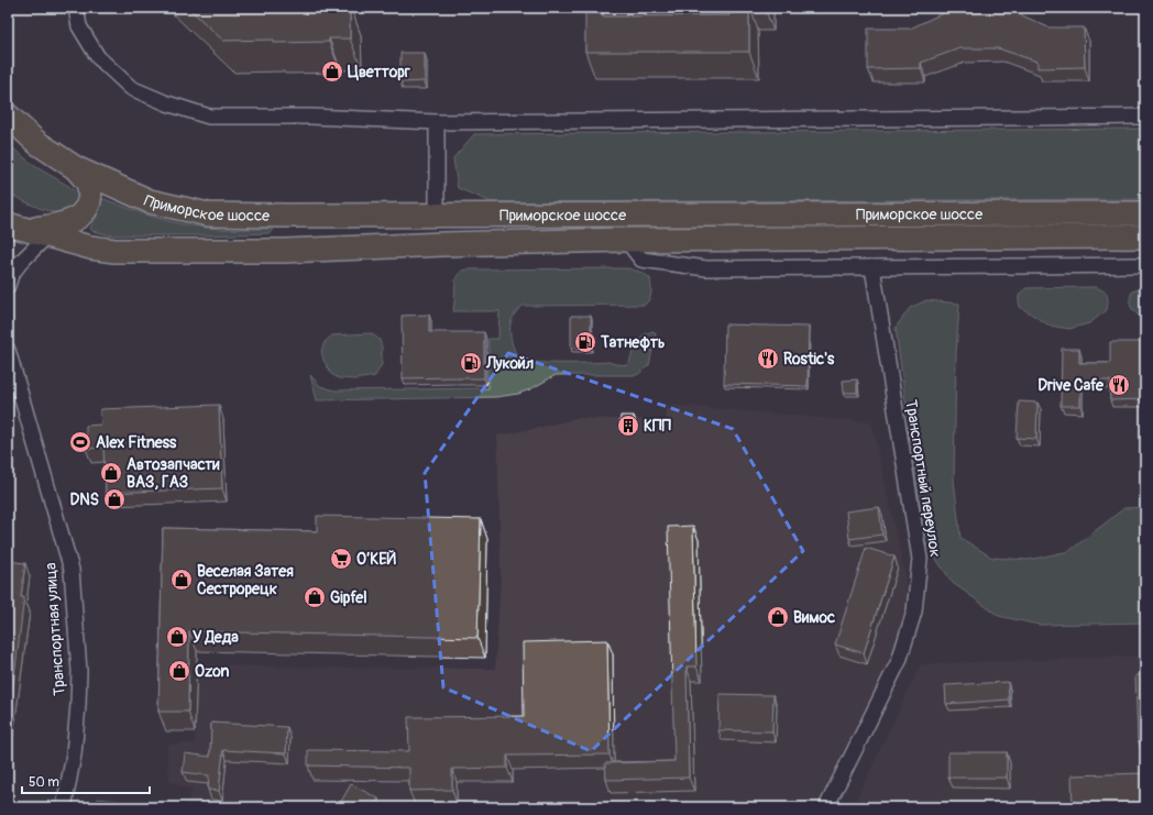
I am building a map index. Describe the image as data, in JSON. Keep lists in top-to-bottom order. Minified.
{"streets":{"highway":["Приморское шоссе"],"street":["Транспортный переулок","Транспортная улица"]},"places":{"shop":["Цветторг","Автозапчасти ВАЗ, ГАЗ","DNS","Веселая Затея Сестрорецк","Gipfel","Вимос","У Деда","Ozon"],"fuel station":["Татнефть","Лукойл"],"restaurant":["Rostic's","Drive Cafe"],"building":["КПП"],"sports":["Alex Fitness"],"supermarket":["О’КЕЙ"]},"scale_bar":"50 m"}
